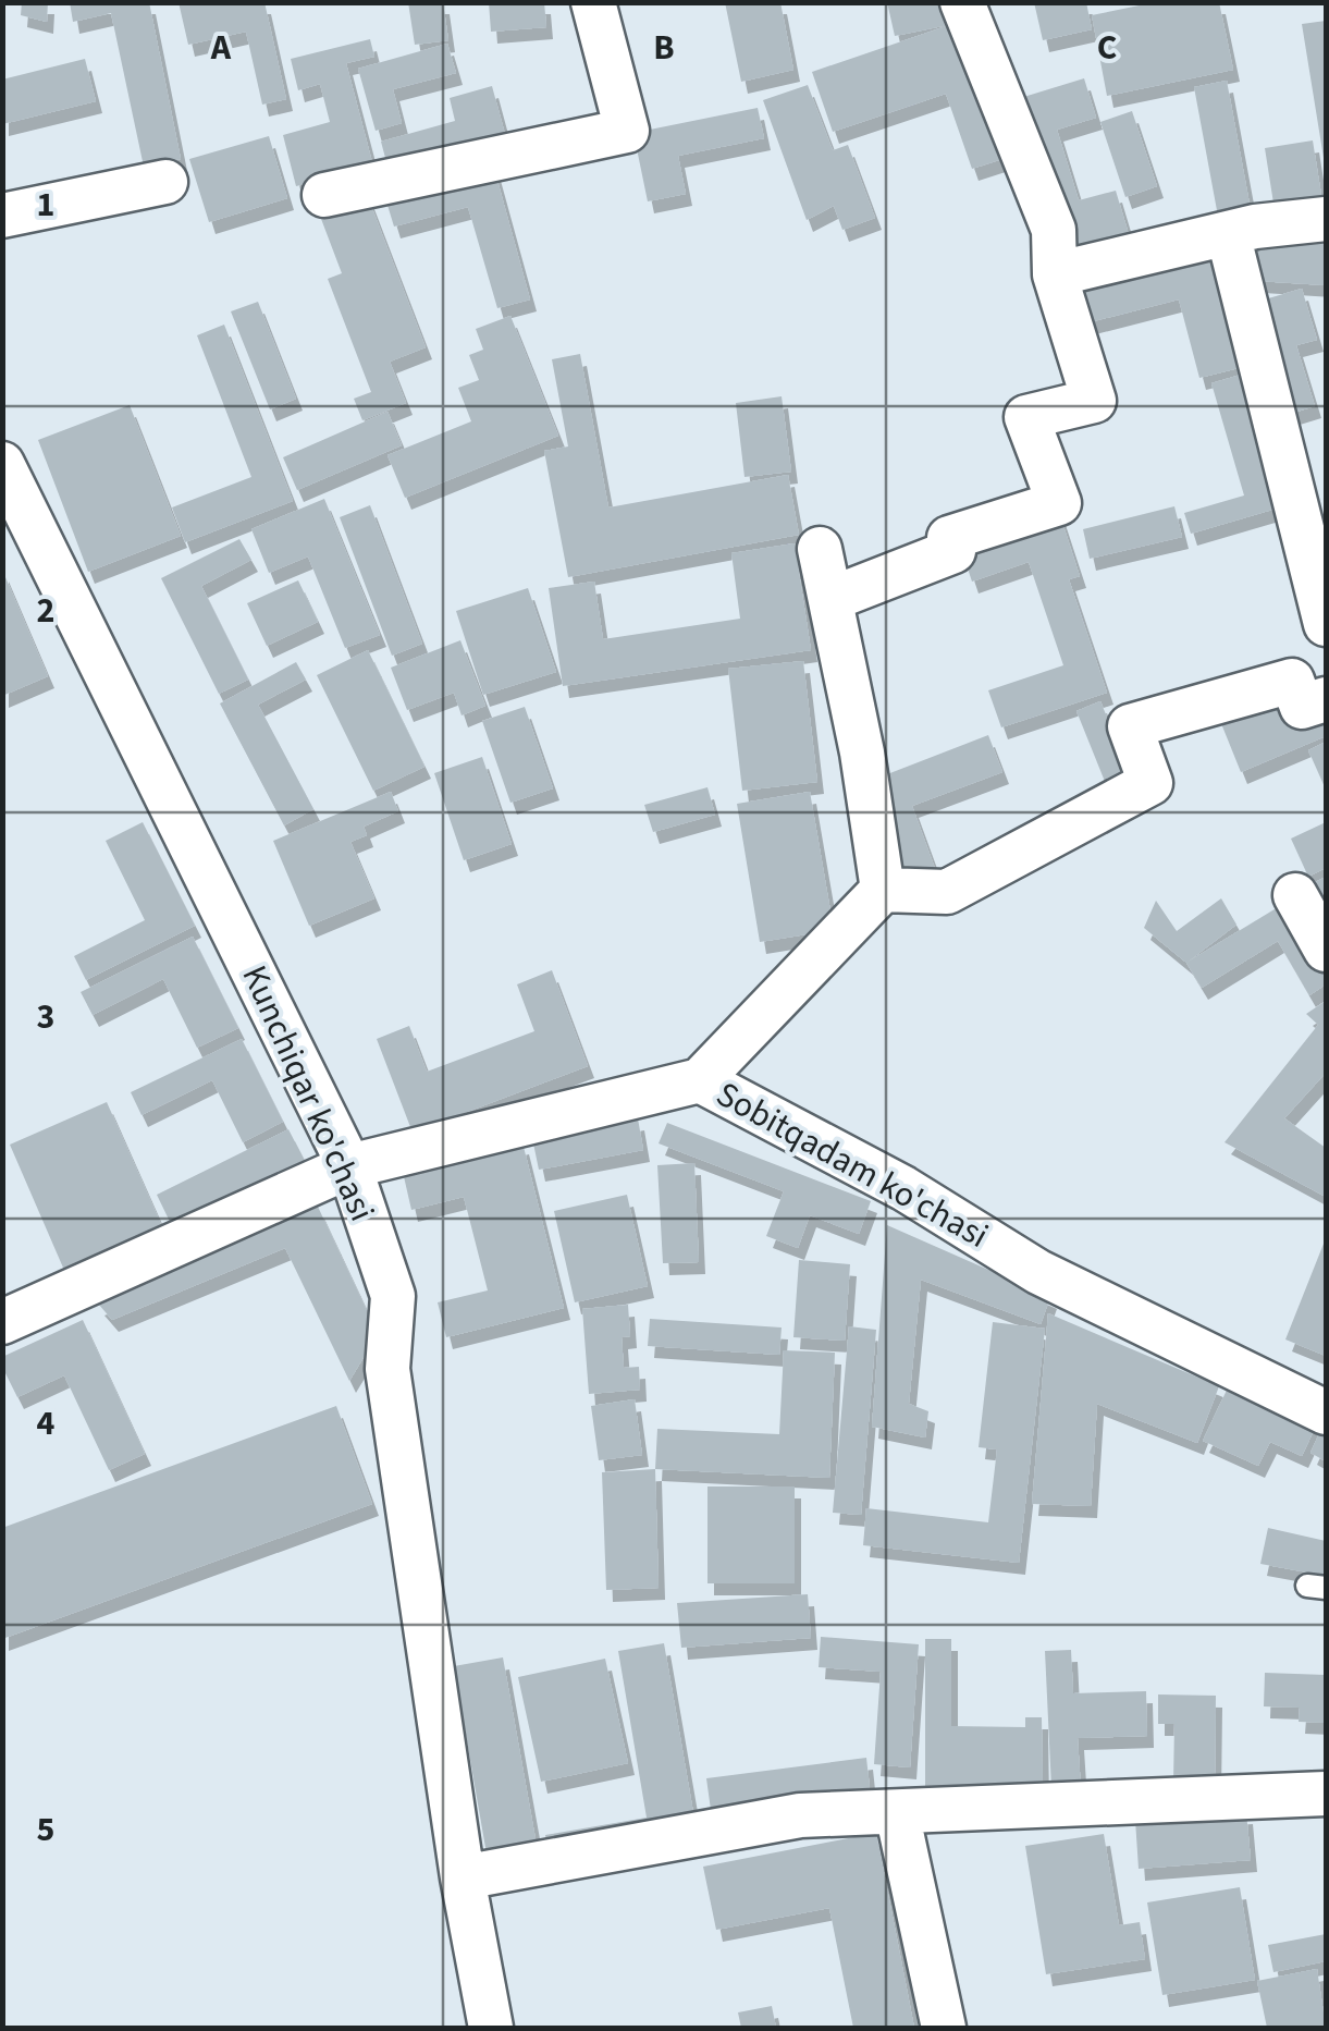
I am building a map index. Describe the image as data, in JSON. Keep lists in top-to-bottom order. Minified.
{"streets":{"street":["Kunchiqar ko'chasi","Sobitqadam ko'chasi"]},"crossings":[["Kunchiqar ko'chasi","Sobitqadam ko'chasi"]],"grid":{"columns":["A","B","C"],"rows":["1","2","3","4","5"]}}
